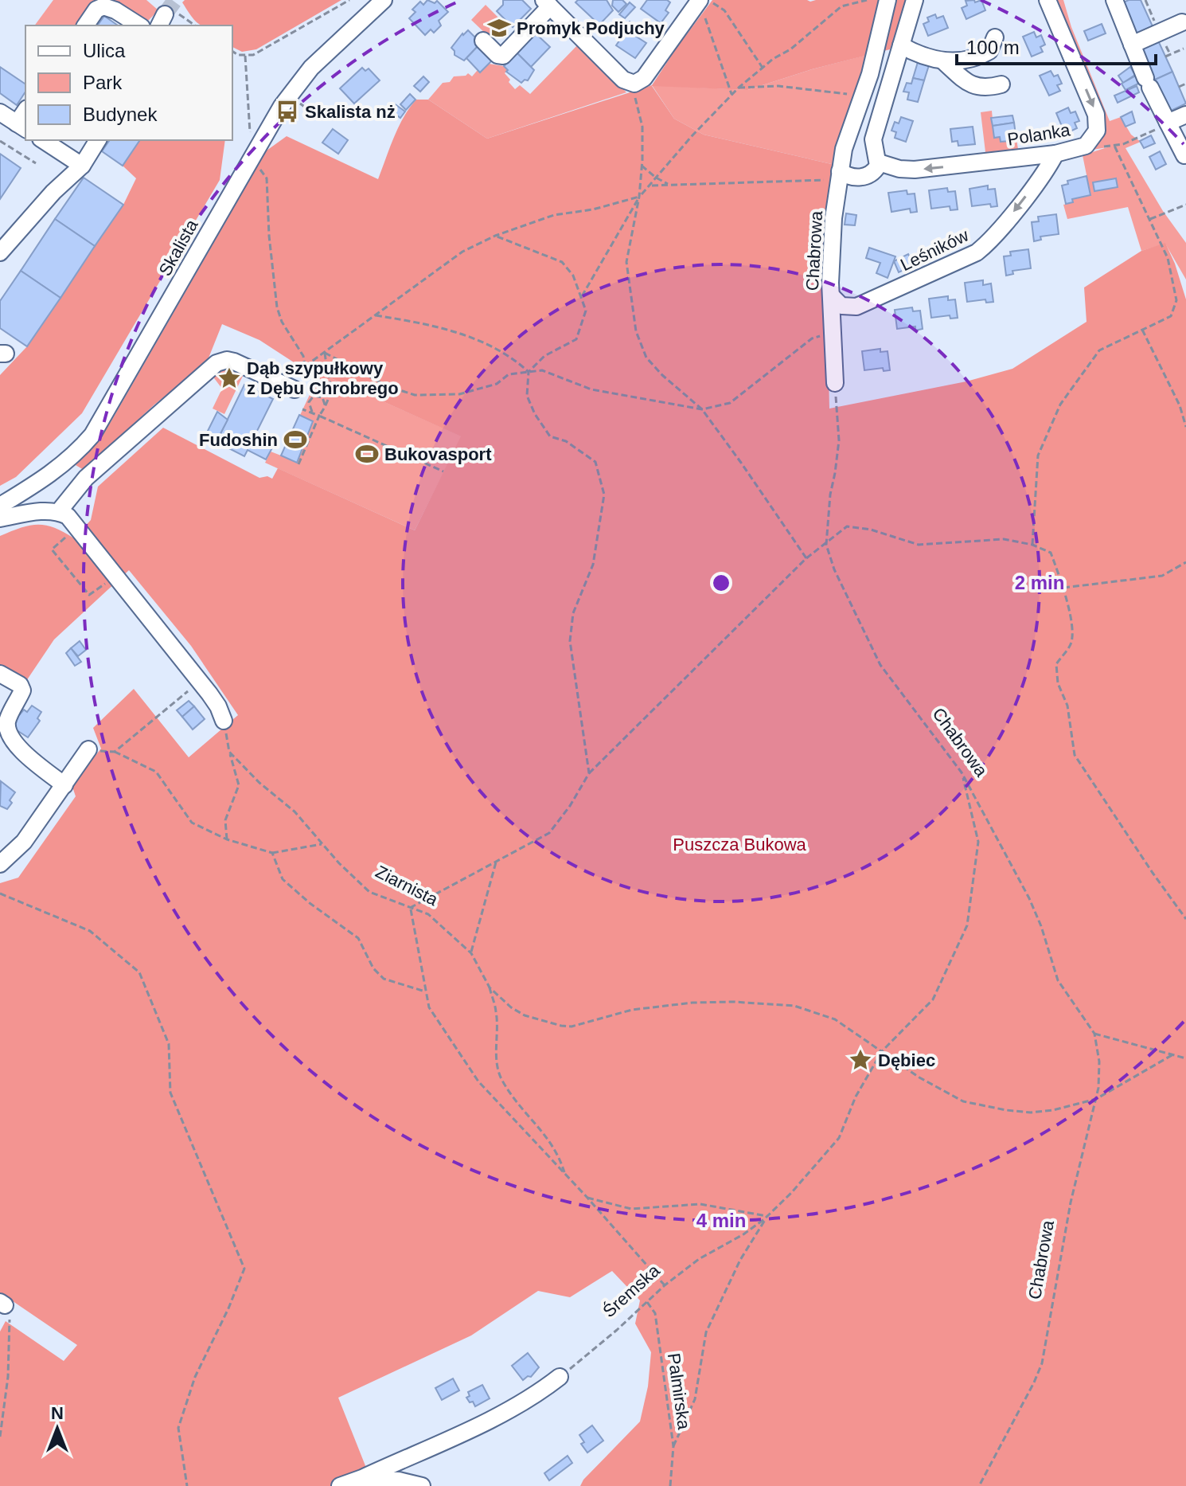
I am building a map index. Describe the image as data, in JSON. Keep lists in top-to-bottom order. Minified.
{"streets":{"street":["Polanka","Skalista","Leśników","Chabrowa"],"path":["Ziarnista","Śremska","Palmirska"]},"crossings":[["Polanka","Leśników"],["Leśników","Chabrowa"],["Chabrowa","Ziarnista"],["Chabrowa","Śremska"],["Ziarnista","Śremska"],["Śremska","Palmirska"]],"one_way":["Leśników"],"parks":["Puszcza Bukowa"],"places":{"school or university":["Promyk Podjuchy"],"bus stop":["Skalista nż"],"place":["Dąb szypułkowy z Dębu Chrobrego","Dębiec"],"sports":["Fudoshin","Bukovasport"]},"legend":["Ulica","Park","Budynek"],"scale_bar":"100 m","north":"top","rings":["2 min","4 min"]}
